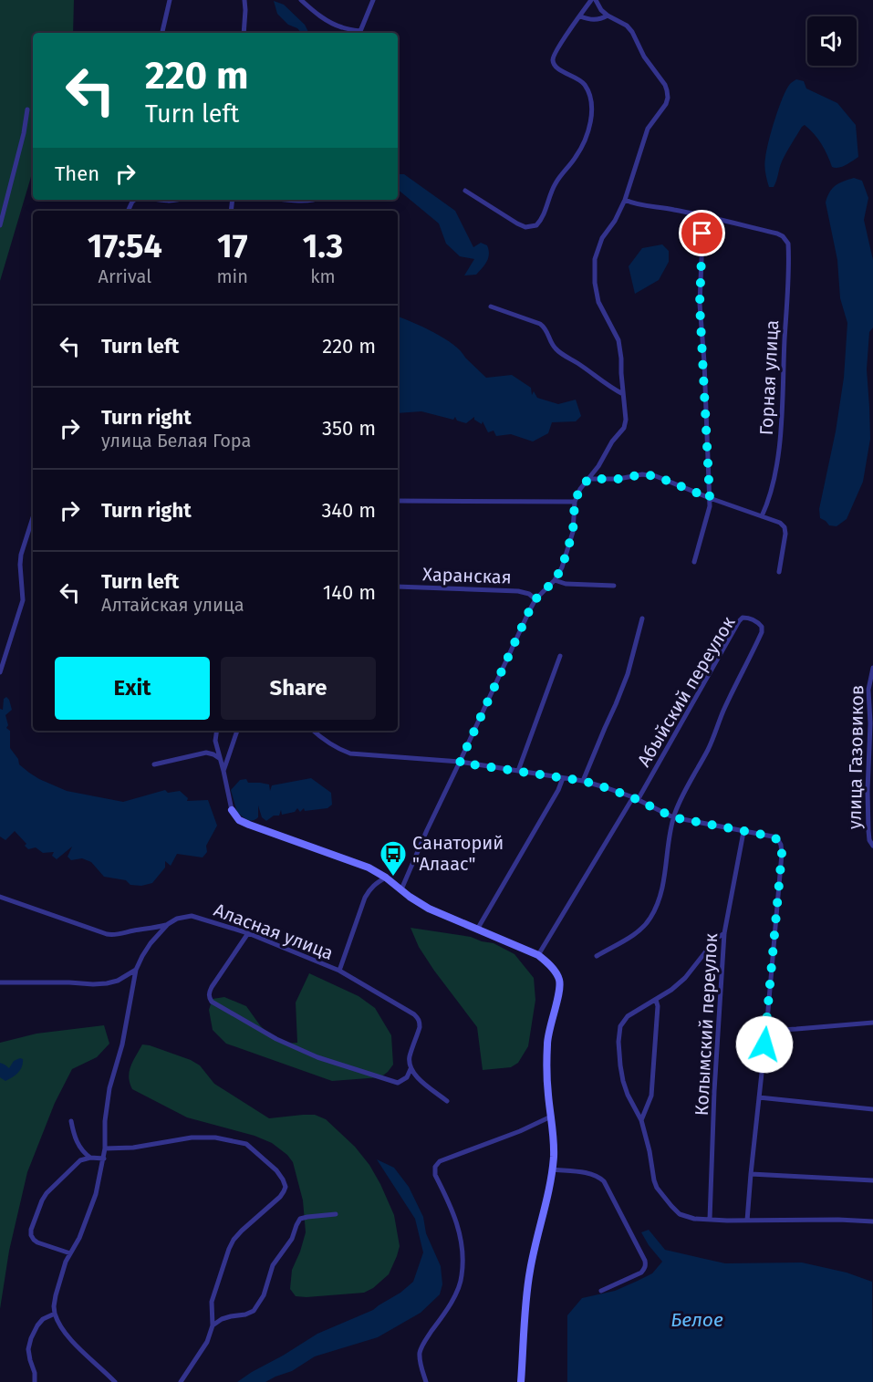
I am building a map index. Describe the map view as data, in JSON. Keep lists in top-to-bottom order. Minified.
{"streets":{"street":["Горная улица","Харанская","Абыйский переулок","улица Газовиков","Аласная улица","Колымский переулок"]},"water":["Белое"],"places":{"bus stop":["Санаторий \"Алаас\""]},"page":{"turn":["220 m","Turn left"],"then":"Then","eta":["17:54","Arrival","17","min","1.3","km"],"list":[{"name":"Turn left","value":"220 m"},{"name":"Turn right","note":"улица Белая Гора","value":"350 m"},{"name":"Turn right","value":"340 m"},{"name":"Turn left","note":"Алтайская улица","value":"140 m"}],"buttons":["Exit","Share"]}}
